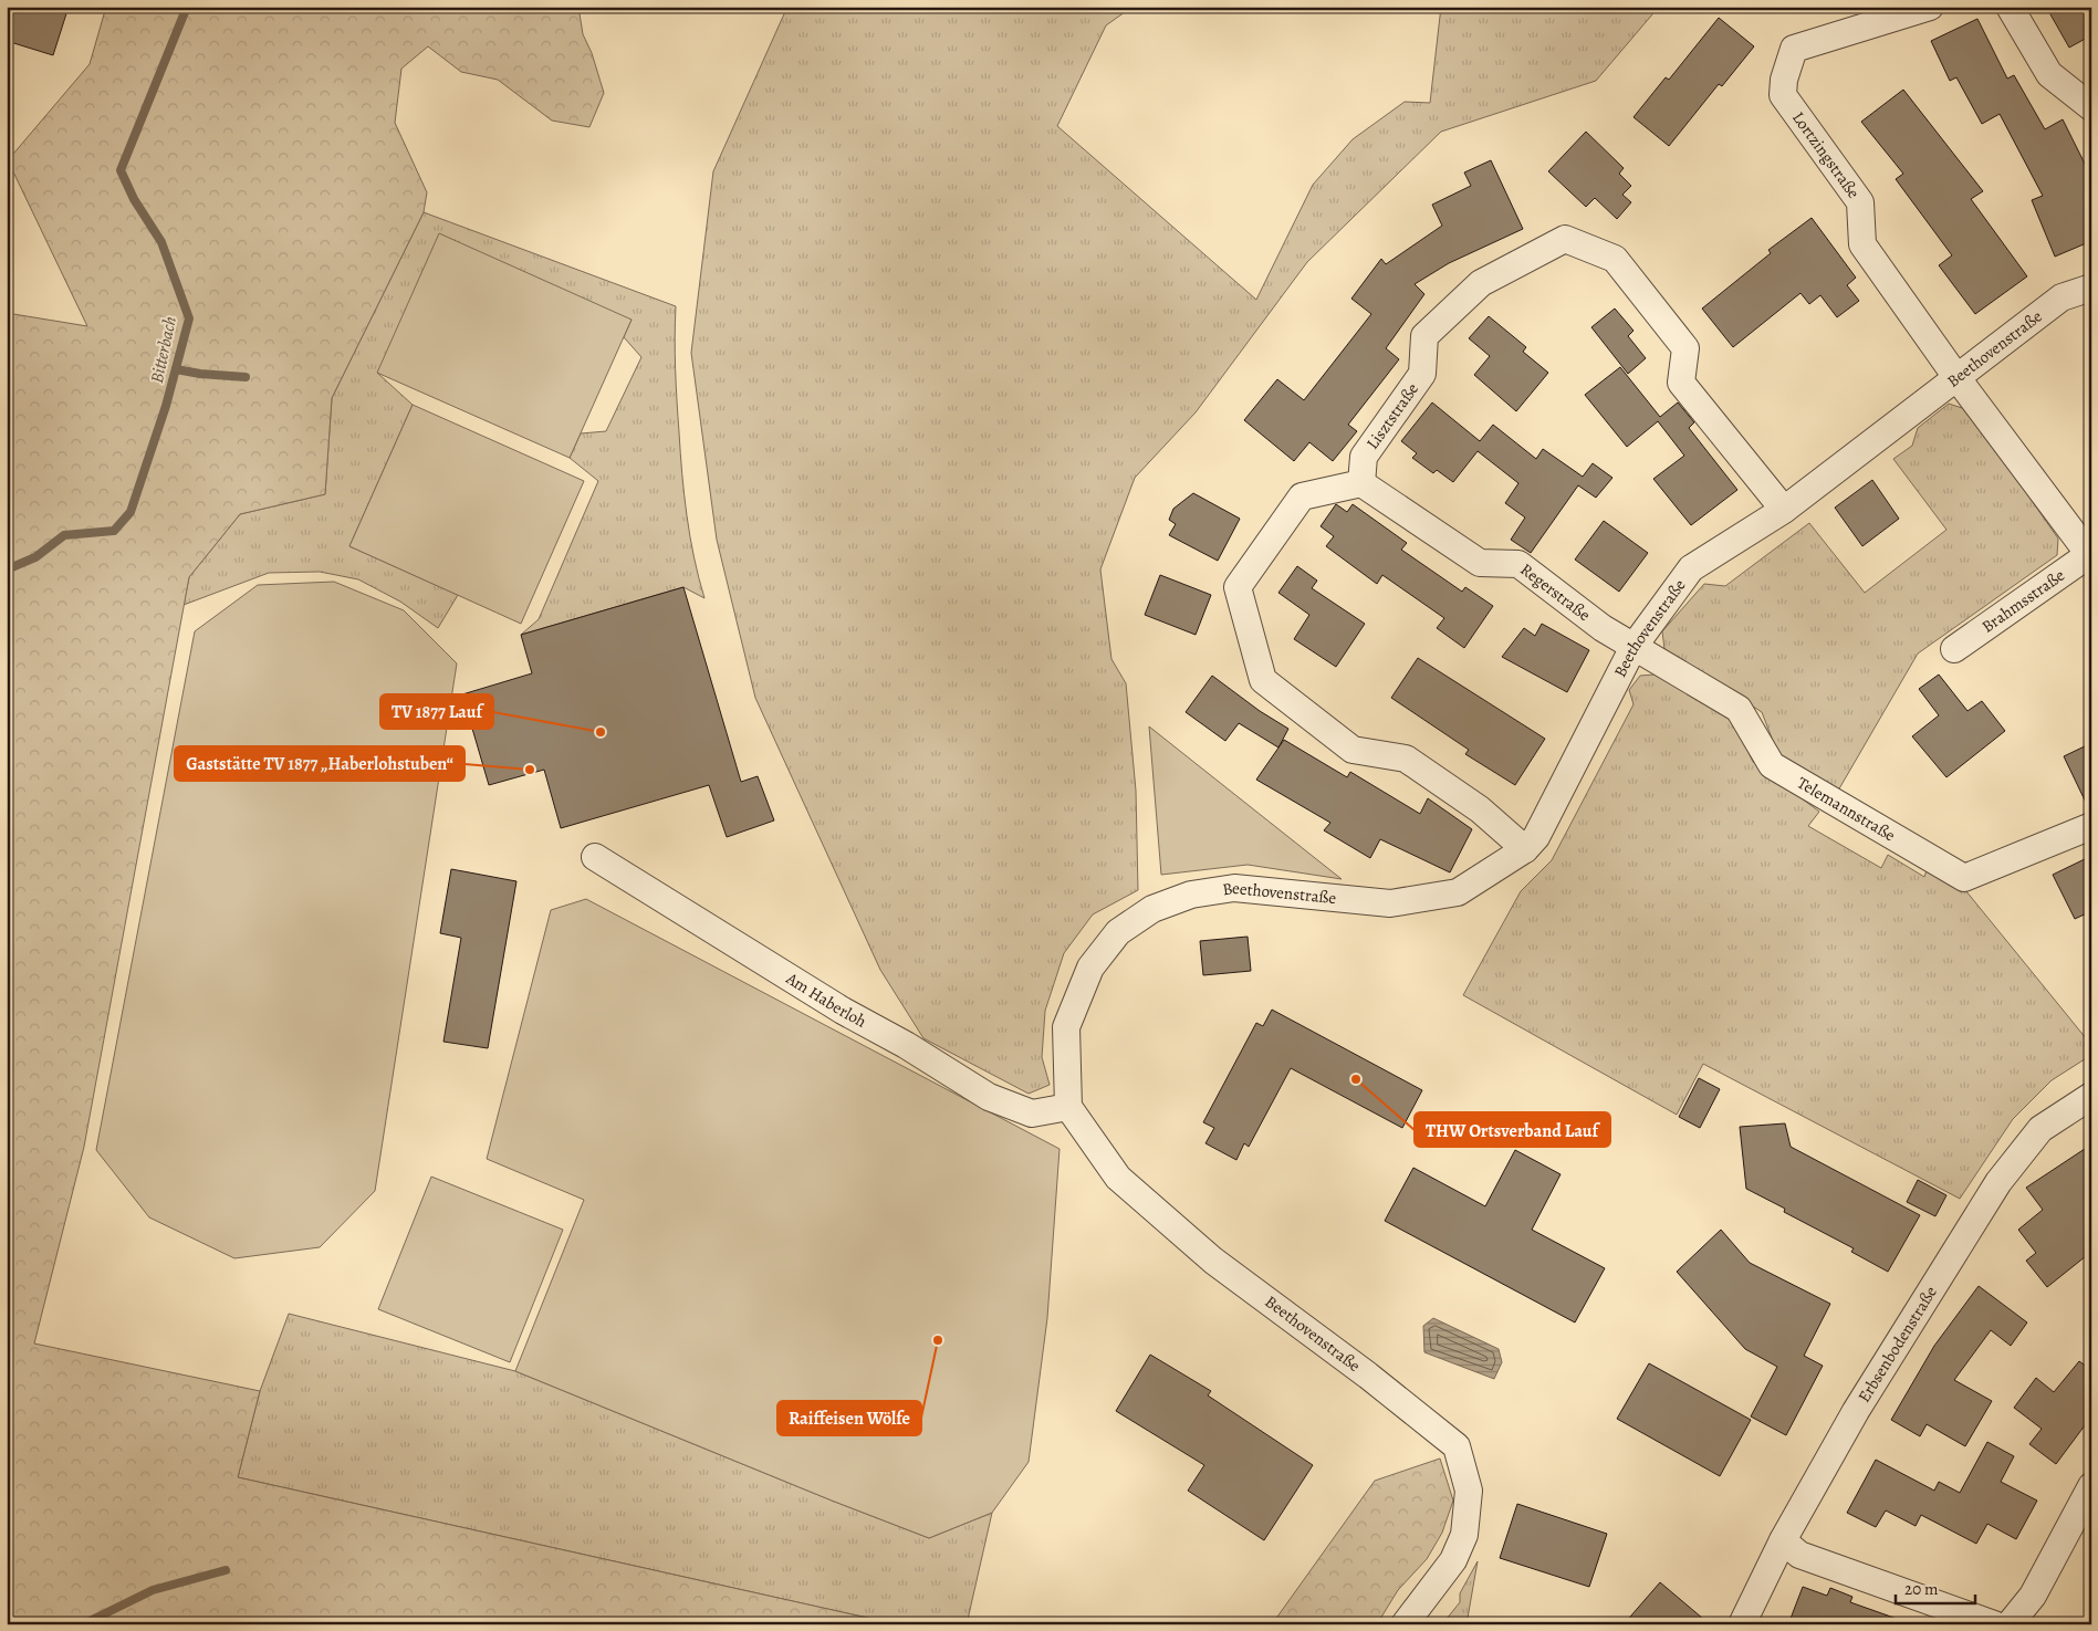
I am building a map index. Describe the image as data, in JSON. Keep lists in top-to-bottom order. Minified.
{"streets":{"street":["Lortzingstraße","Beethovenstraße","Lisztstraße","Regerstraße","Brahmsstraße","Telemannstraße","Am Haberloh","Erbsenbodenstraße"]},"crossings":[["Lortzingstraße","Beethovenstraße"],["Beethovenstraße","Lisztstraße"],["Beethovenstraße","Regerstraße"],["Beethovenstraße","Telemannstraße"],["Beethovenstraße","Am Haberloh"],["Lisztstraße","Regerstraße"],["Regerstraße","Telemannstraße"]],"water":["Bitterbach"],"places":["TV 1877 Lauf","Gaststätte TV 1877 „Haberlohstuben“","THW Ortsverband Lauf","Raiffeisen Wölfe"],"scale_bar":"20 m"}
